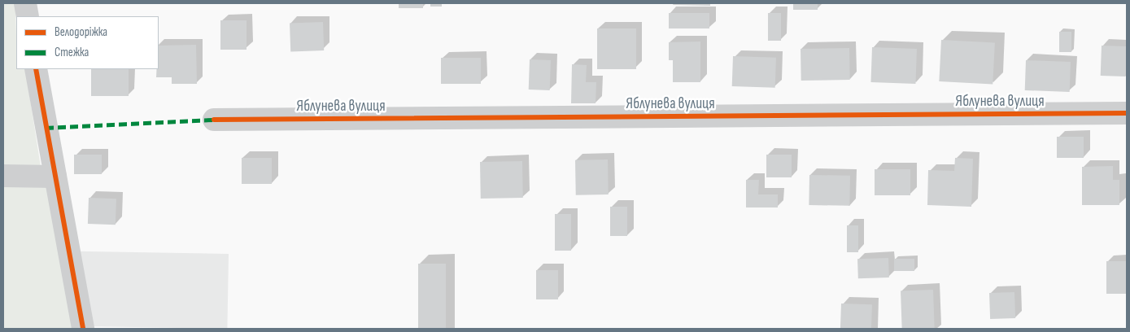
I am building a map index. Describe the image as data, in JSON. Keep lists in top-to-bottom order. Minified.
{"streets":{"street":["Яблунева вулиця"]},"legend":["Велодоріжка","Стежка"]}
